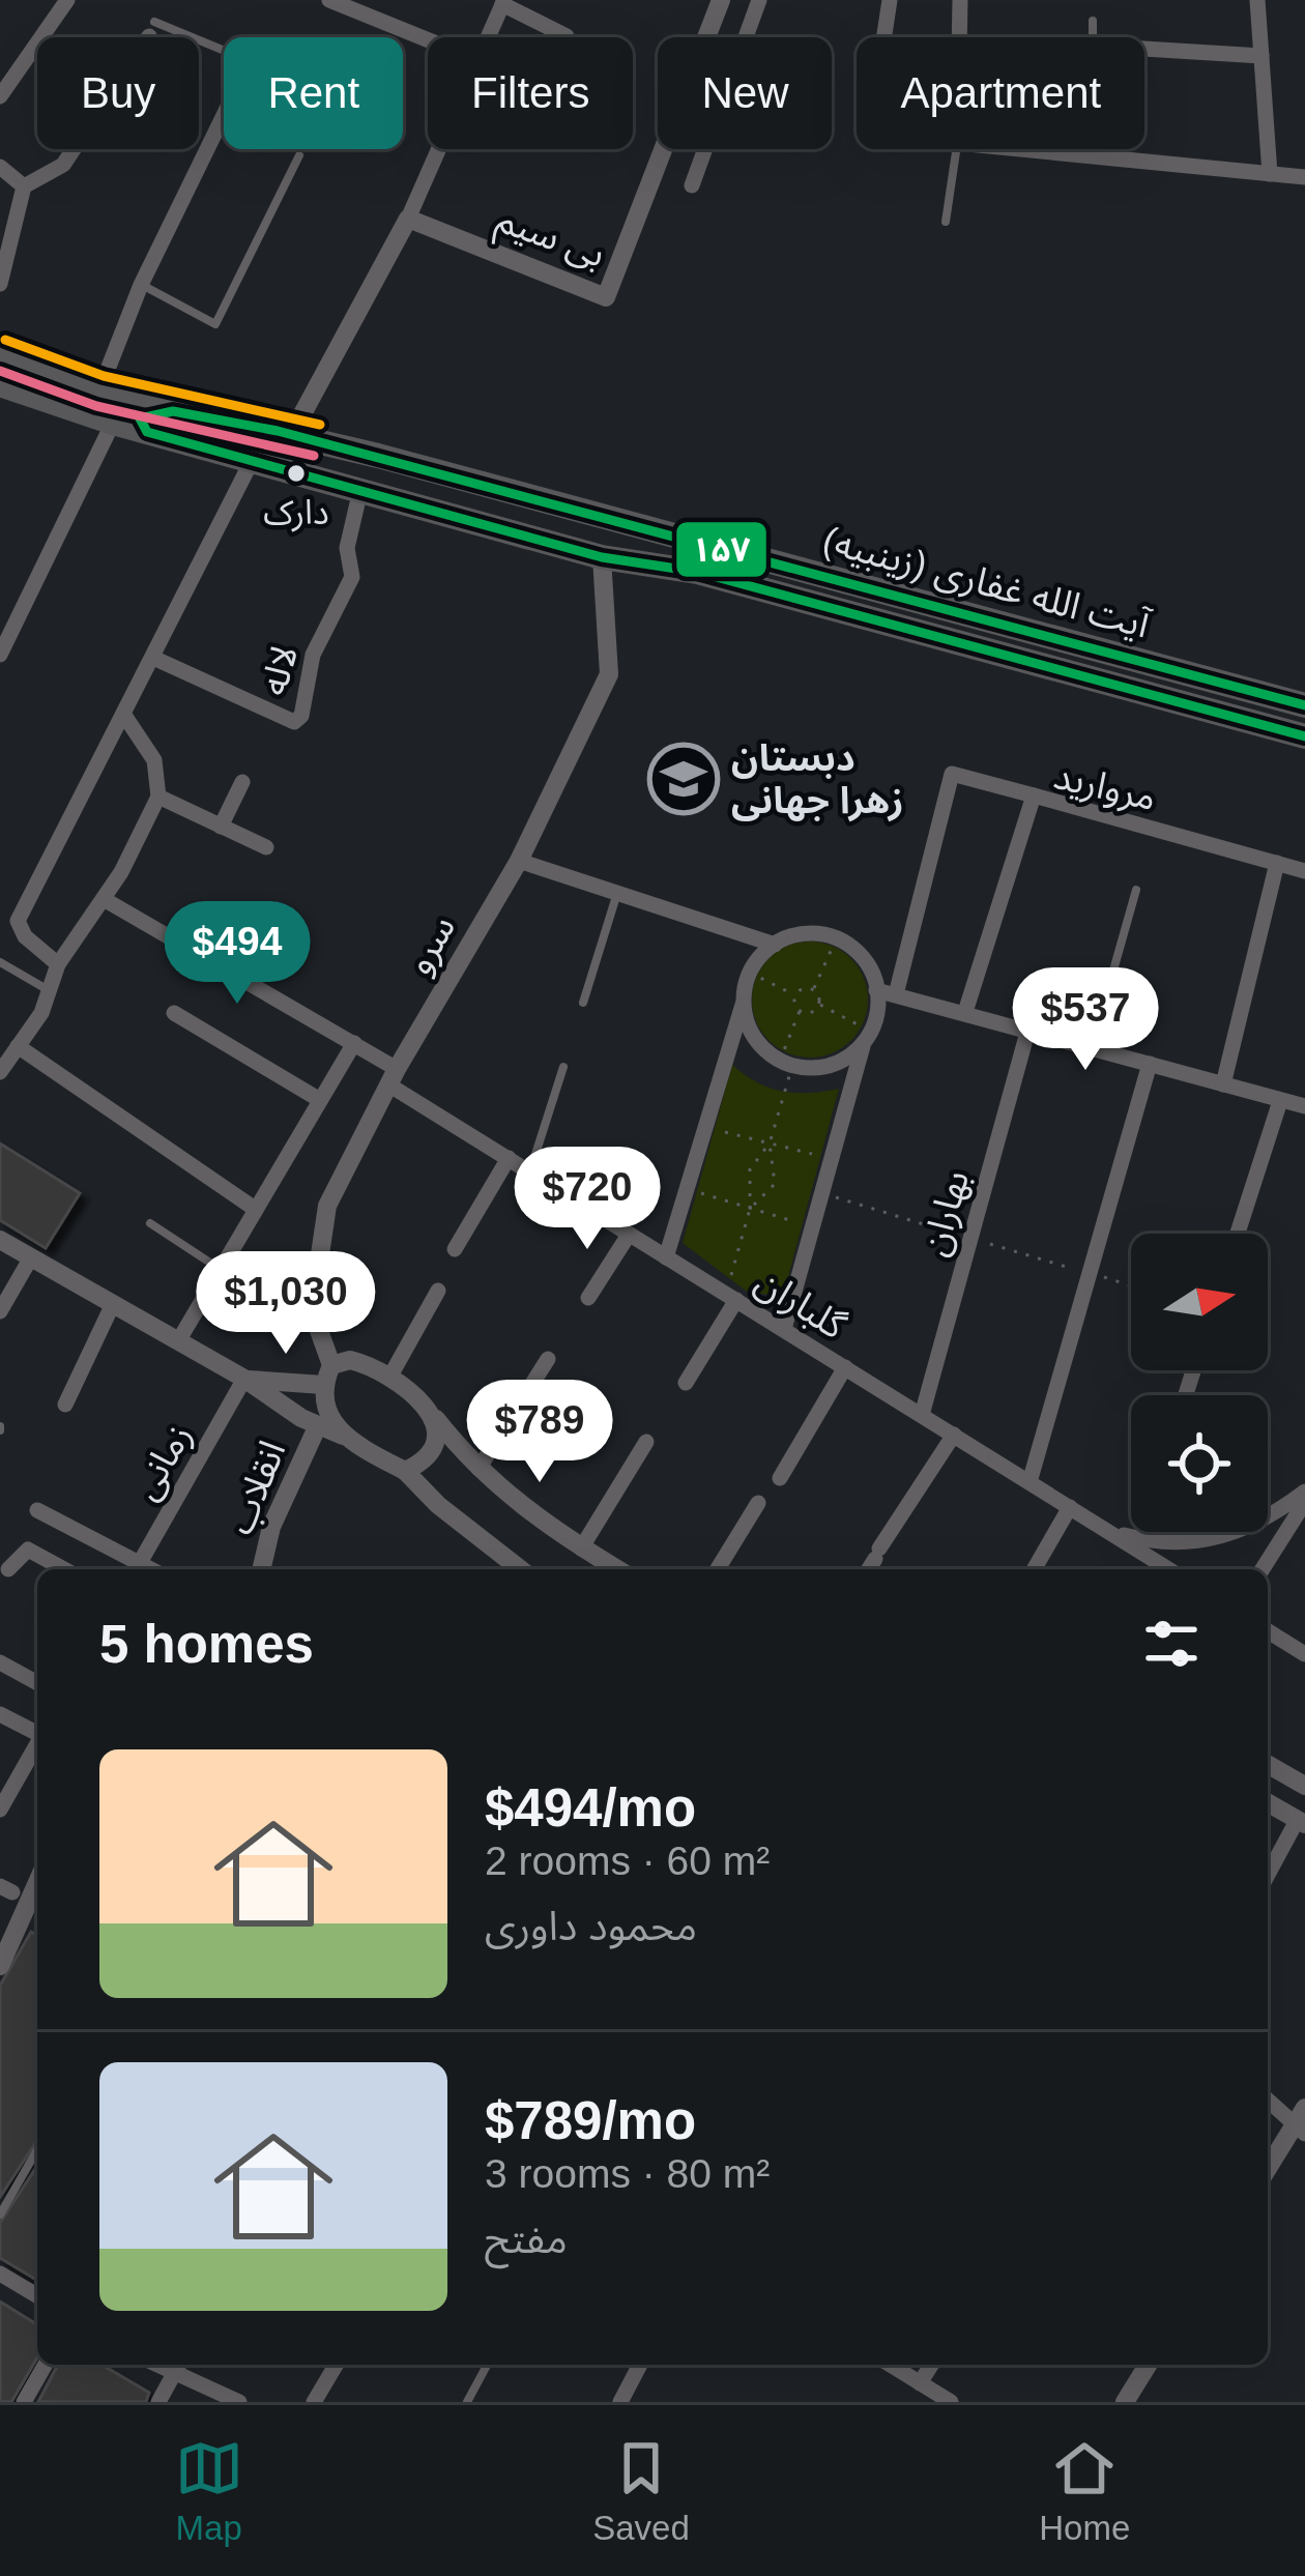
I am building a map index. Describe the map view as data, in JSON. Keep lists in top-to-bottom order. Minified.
{"streets":{"main road":["آیت الله غفاری (زینبیه)"],"street":["بی سیم","لاله","مروارید","سرو","بهاران","گلباران","زمانی","انقلاب"]},"crossings":[["آیت الله غفاری (زینبیه)","لاله"],["آیت الله غفاری (زینبیه)","سرو"],["سرو","گلباران"],["بهاران","گلباران"]],"places":{"other":["دارک"],"school or university":["دبستان زهرا جهانی"]},"lines":["transit line ۱۵۷"],"north":"right","page":{"chip":["Buy","Rent","Filters","New","Apartment"],"price":["$494","$537","$720","$1,030","$789"],"heading":"5 homes","list":[{"name":"$494/mo","note":"2 rooms · 60 m² · محمود داوری"},{"name":"$789/mo","note":"3 rooms · 80 m² · مفتح"}],"tabs":["Map","Saved","Home"]}}
